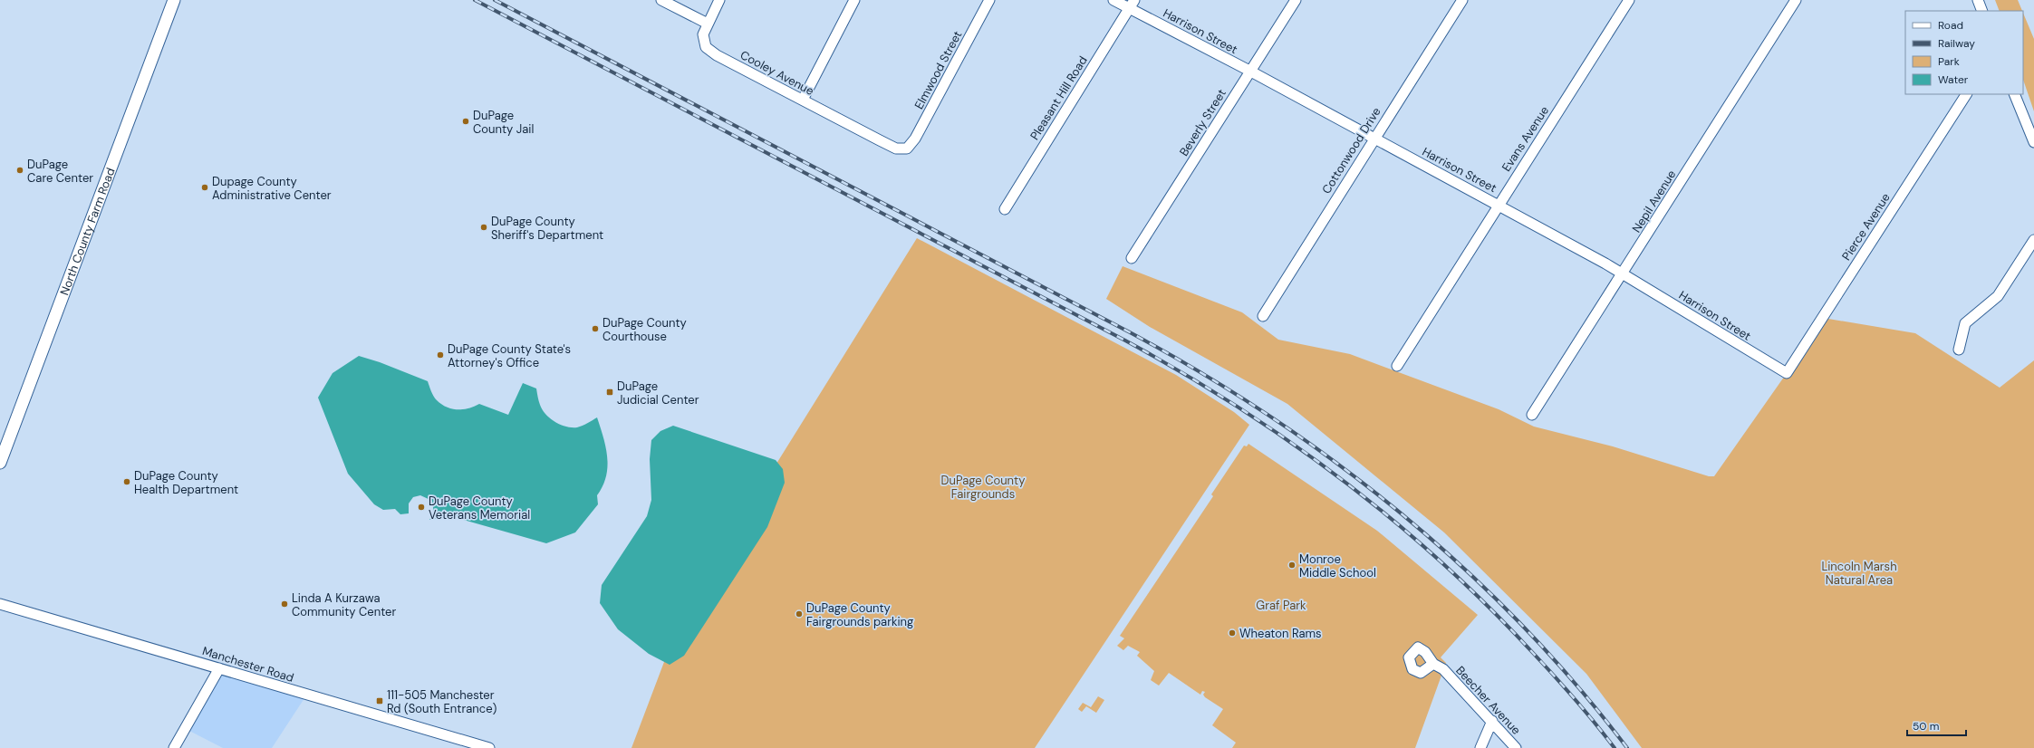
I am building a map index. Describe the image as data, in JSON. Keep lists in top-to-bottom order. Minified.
{"streets":{"main road":["North County Farm Road"],"street":["Harrison Street","Elmwood Street","Cooley Avenue","Pleasant Hill Road","Beverly Street","Evans Avenue","Cottonwood Drive","Nepil Avenue","Pierce Avenue","Manchester Road","Beecher Avenue"]},"crossings":[["Harrison Street","Pleasant Hill Road"],["Harrison Street","Beverly Street"],["Harrison Street","Evans Avenue"],["Harrison Street","Cottonwood Drive"],["Harrison Street","Nepil Avenue"],["Harrison Street","Pierce Avenue"],["Elmwood Street","Cooley Avenue"]],"parks":["DuPage County Fairgrounds","Lincoln Marsh Natural Area","Graf Park"],"places":{"other":["DuPage County Jail","DuPage Care Center","Dupage County Administrative Center","DuPage County Sheriff's Department","DuPage County Courthouse","DuPage County State's Attorney's Office","DuPage County Health Department","DuPage County Veterans Memorial","Monroe Middle School","Linda A Kurzawa Community Center","DuPage County Fairgrounds parking","Wheaton Rams"],"transit":["DuPage Judicial Center","111-505 Manchester Rd (South Entrance)"]},"legend":["Road","Railway","Park","Water"],"scale_bar":"50 m"}
